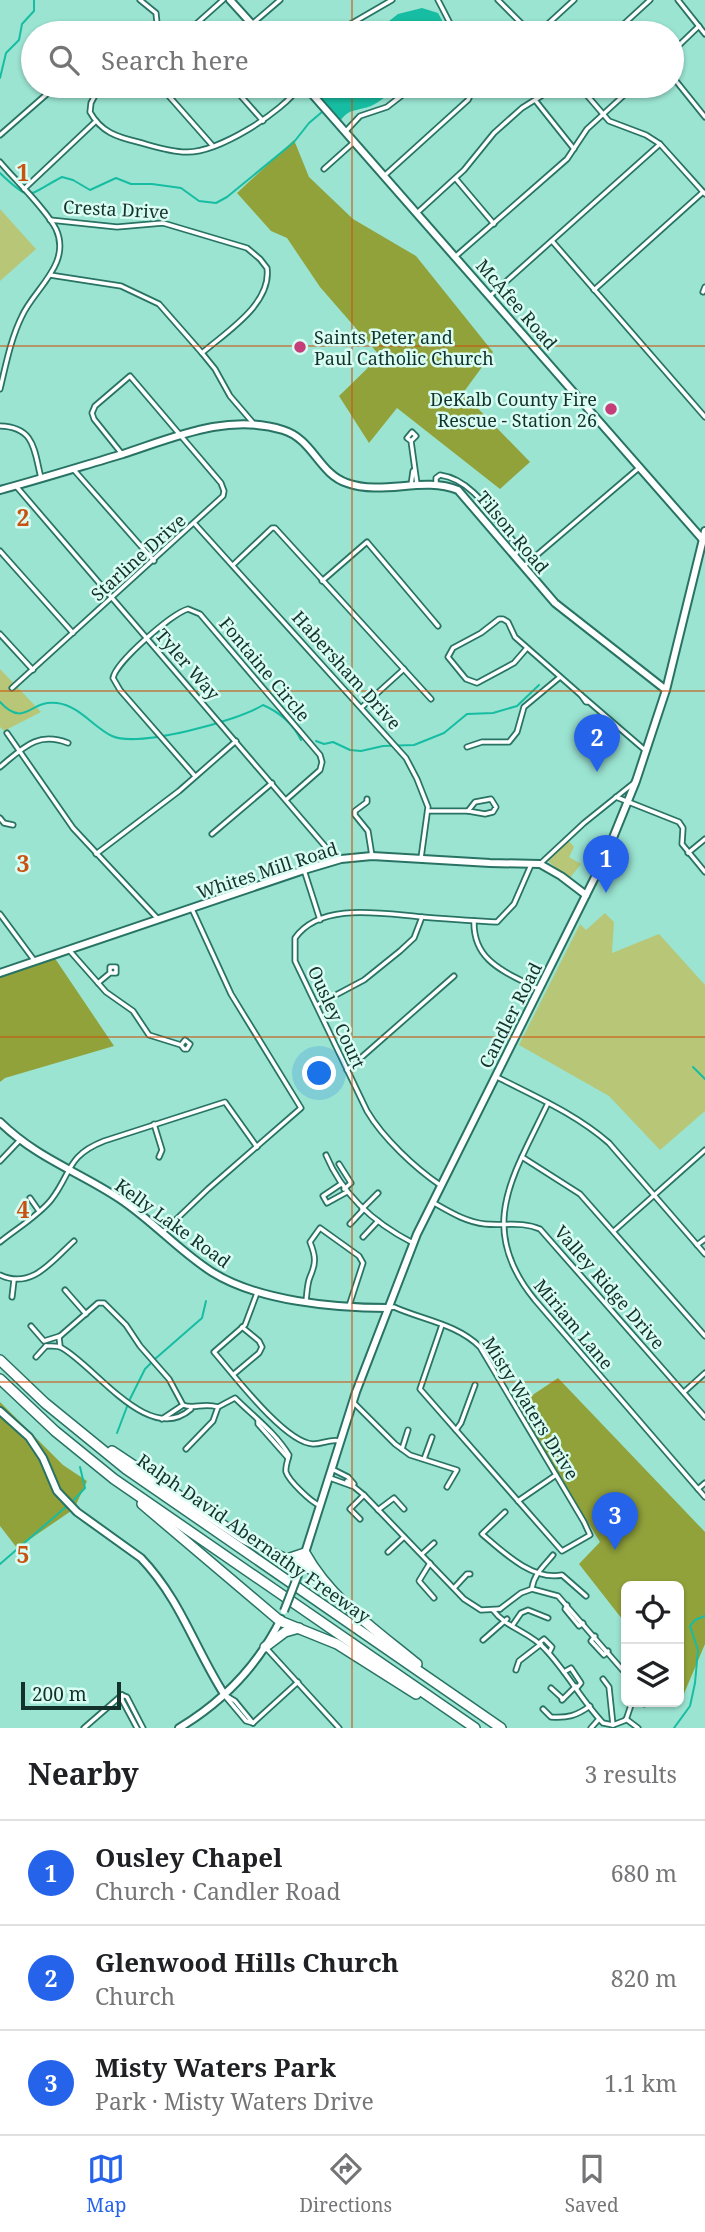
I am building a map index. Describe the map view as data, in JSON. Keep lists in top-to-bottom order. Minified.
{"streets":{"highway":["Ralph David Abernathy Freeway"],"street":["Cresta Drive","McAfee Road","Tilson Road","Starline Drive","Tyler Way","Fontaine Circle","Habersham Drive","Whites Mill Road","Candler Road","Ousley Court","Kelly Lake Road","Valley Ridge Drive","Miriam Lane","Misty Waters Drive"]},"crossings":[["McAfee Road","Candler Road"],["Tilson Road","Starline Drive"],["Tilson Road","Tyler Way"],["Tilson Road","Candler Road"],["Starline Drive","Tyler Way"],["Starline Drive","Habersham Drive"],["Tyler Way","Fontaine Circle"],["Tyler Way","Whites Mill Road"],["Habersham Drive","Whites Mill Road"],["Whites Mill Road","Ousley Court"],["Candler Road","Ousley Court"],["Candler Road","Kelly Lake Road"],["Candler Road","Valley Ridge Drive"],["Candler Road","Misty Waters Drive"],["Kelly Lake Road","Misty Waters Drive"],["Valley Ridge Drive","Miriam Lane"]],"places":["Saints Peter and Paul Catholic Church","DeKalb County Fire Rescue - Station 26"],"scale_bar":"200 m","page":{"search":"Search here","pins":["2","1","3"],"scale":"200 m","heading":["Nearby","3 results"],"list":[{"mark":"1","name":"Ousley Chapel","note":"Church · Candler Road","value":"680 m"},{"mark":"2","name":"Glenwood Hills Church","note":"Church","value":"820 m"},{"mark":"3","name":"Misty Waters Park","note":"Park · Misty Waters Drive","value":"1.1 km"}],"nav":["Map","Directions","Saved"]},"grid":{"rows":["1","2","3","4","5"]}}
